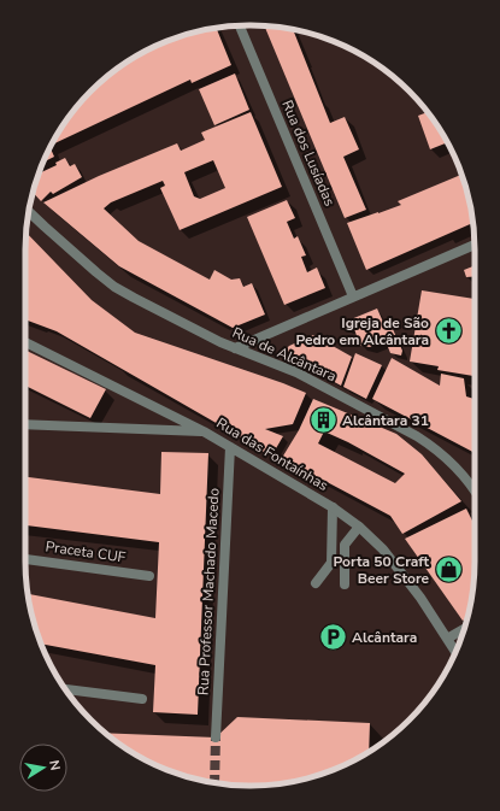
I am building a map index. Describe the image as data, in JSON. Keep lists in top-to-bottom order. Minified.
{"streets":{"street":["Rua dos Lusíadas","Rua de Alcântara","Rua das Fontaínhas","Praceta CUF","Rua Professor Machado Macedo"]},"crossings":[["Rua das Fontaínhas","Rua Professor Machado Macedo"]],"places":{"church":["Igreja de São Pedro em Alcântara"],"building":["Alcântara 31"],"shop":["Porta 50 Craft Beer Store"],"parking":["Alcântara"]},"north":"right"}
